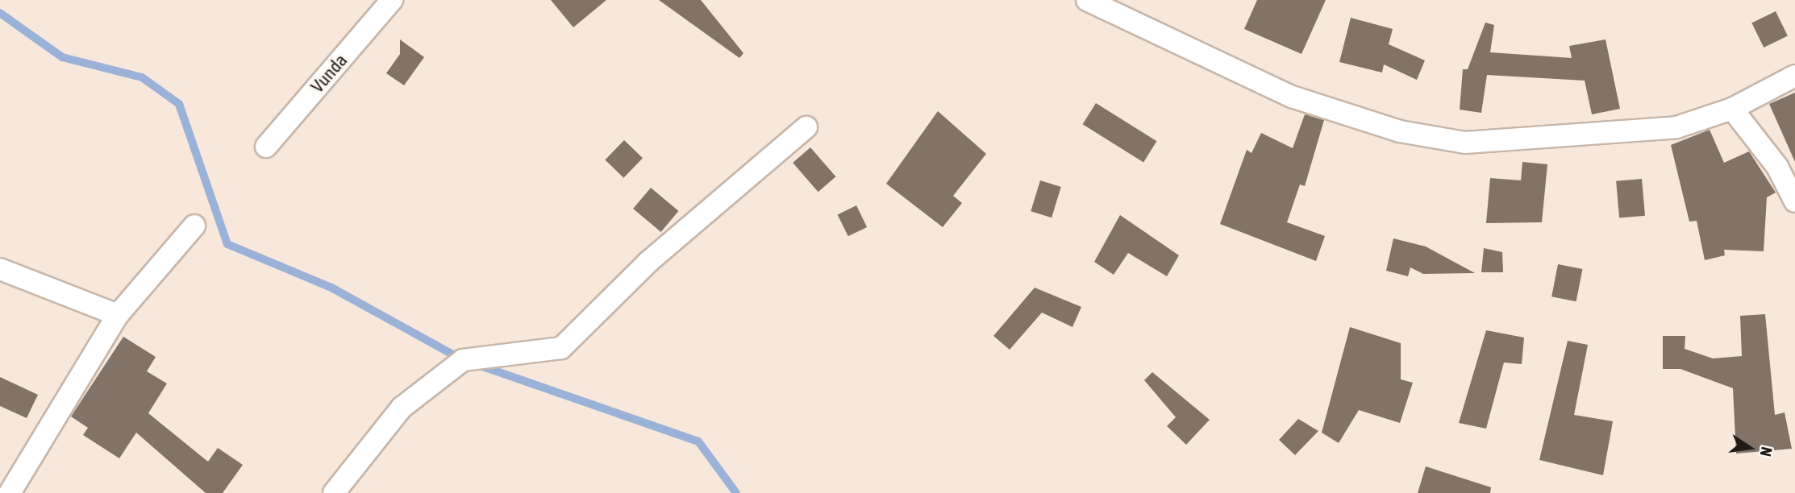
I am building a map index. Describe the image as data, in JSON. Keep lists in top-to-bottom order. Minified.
{"streets":{"street":["Vunda"]},"north":"right"}
